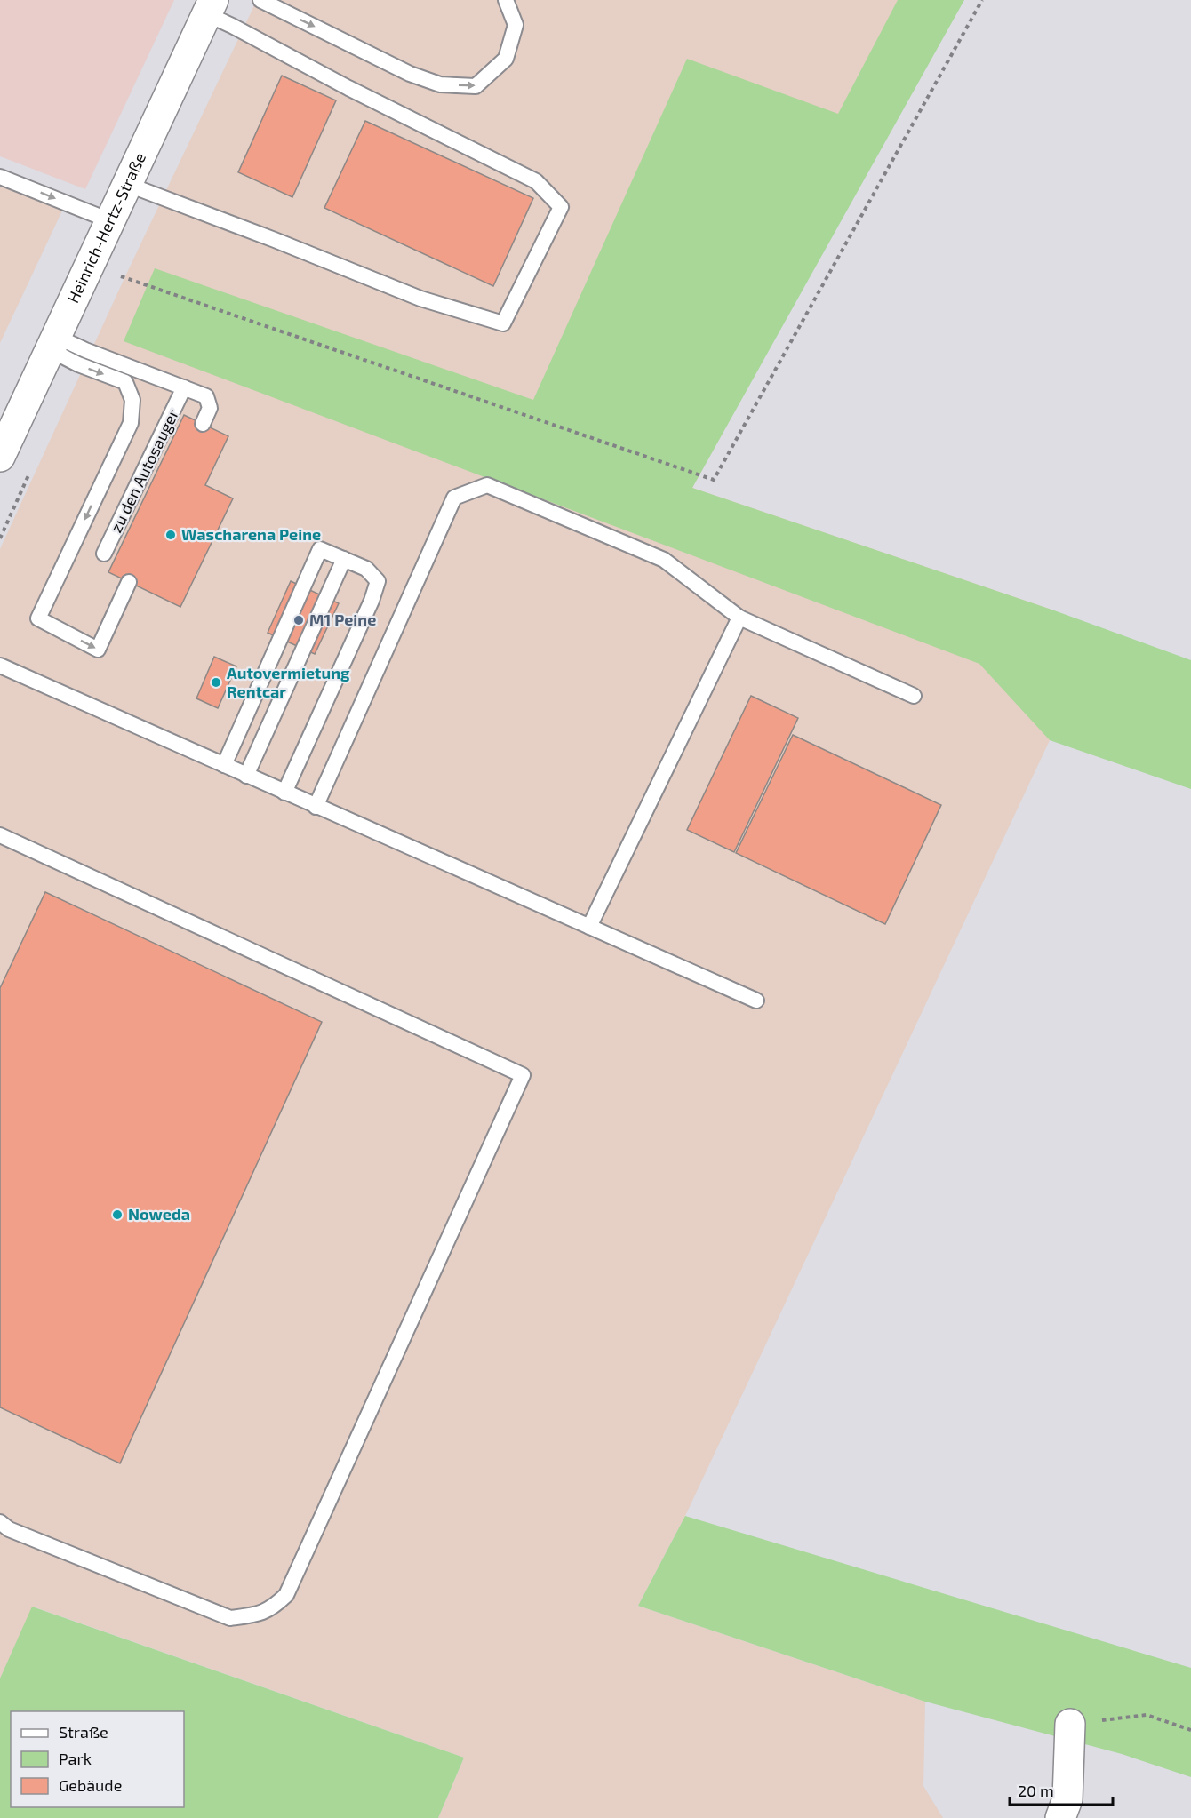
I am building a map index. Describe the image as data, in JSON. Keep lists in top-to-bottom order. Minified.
{"streets":{"street":["Heinrich-Hertz-Straße"],"lane":["zu den Autosauger"]},"places":["Wascharena Peine","M1 Peine","Autovermietung Rentcar","Noweda"],"legend":["Straße","Park","Gebäude"],"scale_bar":"20 m"}
